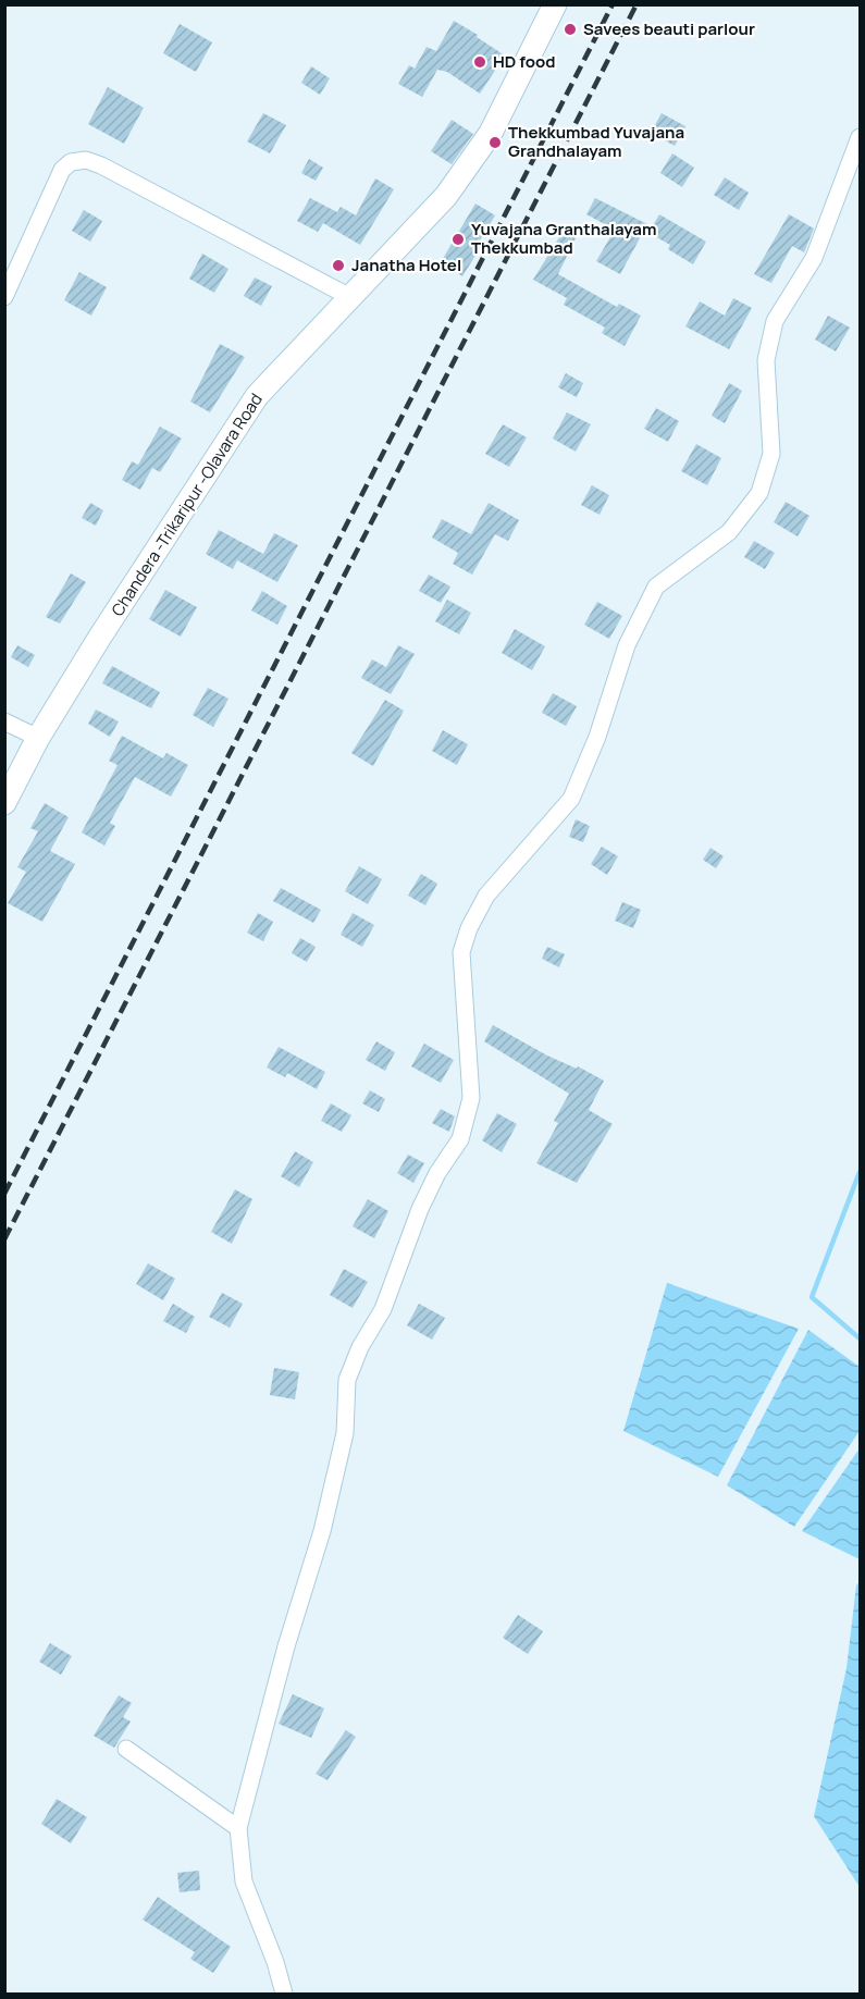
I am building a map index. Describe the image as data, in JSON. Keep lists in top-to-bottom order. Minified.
{"streets":{"main road":["Chandera -Trikaripur -Olavara Road"]},"places":["Savees beauti parlour","HD food","Thekkumbad Yuvajana Grandhalayam","Yuvajana Granthalayam Thekkumbad","Janatha Hotel"]}
